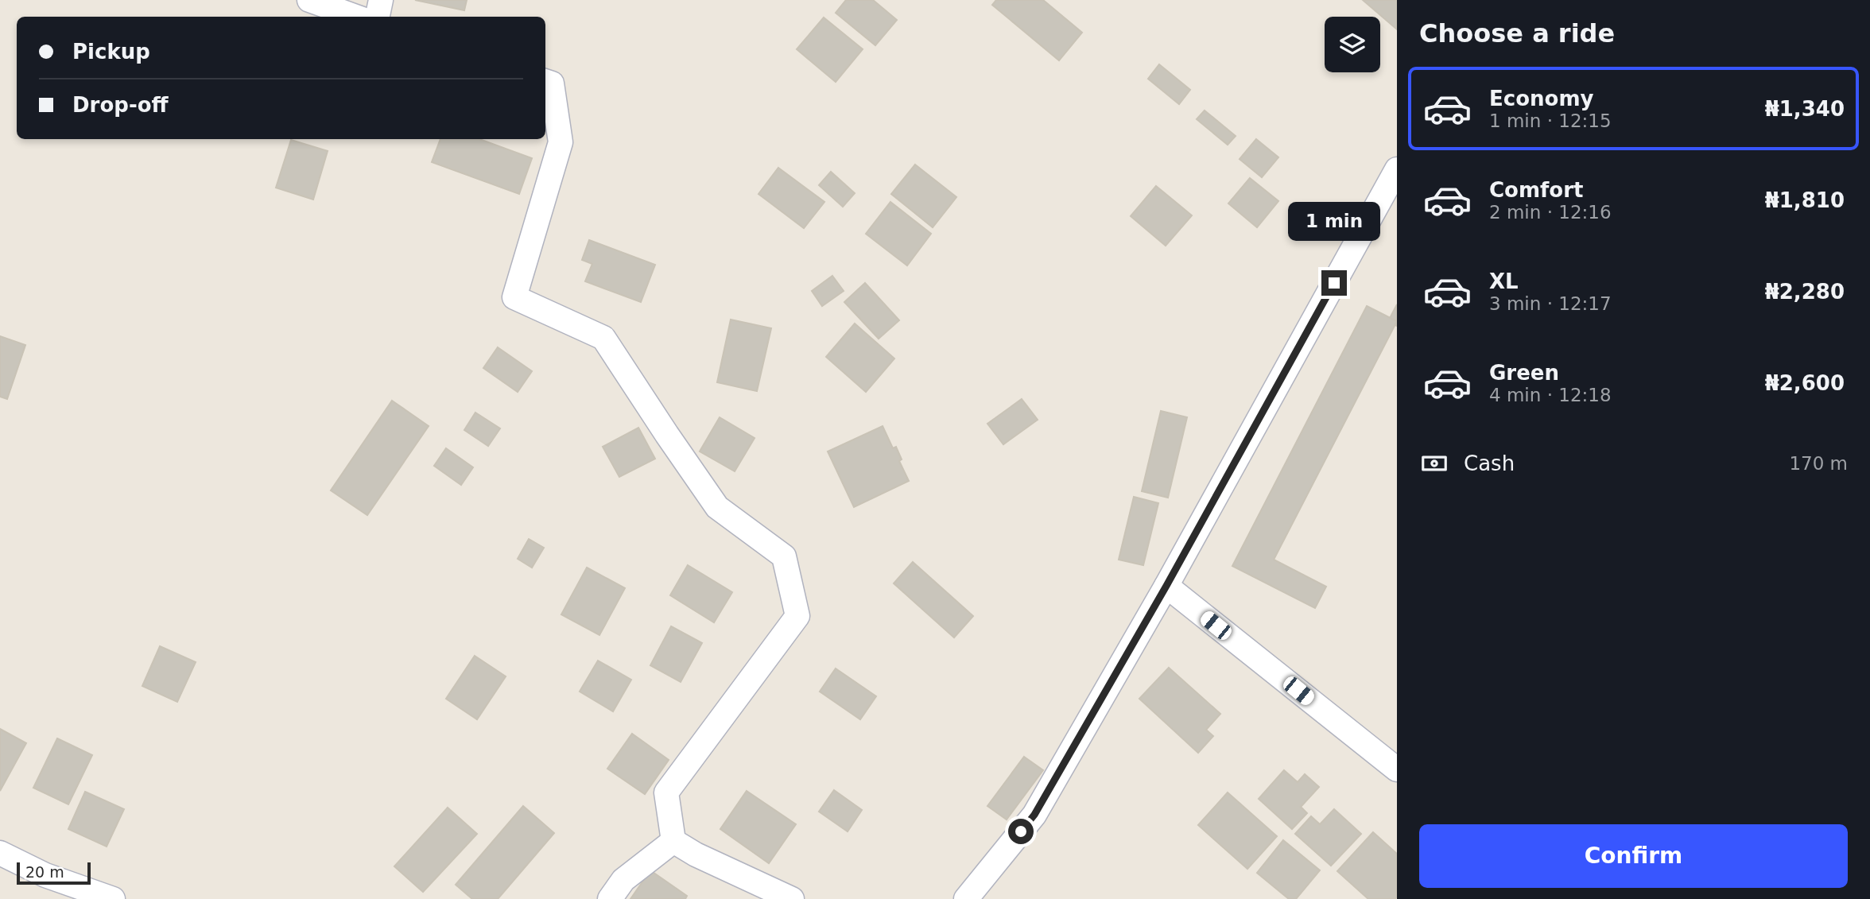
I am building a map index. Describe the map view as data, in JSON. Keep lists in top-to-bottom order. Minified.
{"scale_bar":"20 m","page":{"heading":"Choose a ride","banner":["Pickup","Drop-off"],"list":[{"name":"Economy","note":"1 min · 12:15","value":"₦1,340"},{"name":"Comfort","note":"2 min · 12:16","value":"₦1,810"},{"name":"XL","note":"3 min · 12:17","value":"₦2,280"},{"name":"Green","note":"4 min · 12:18","value":"₦2,600"}],"bubble":"1 min","pay":["Cash","170 m"],"buttons":"Confirm","scale":"20 m"}}
